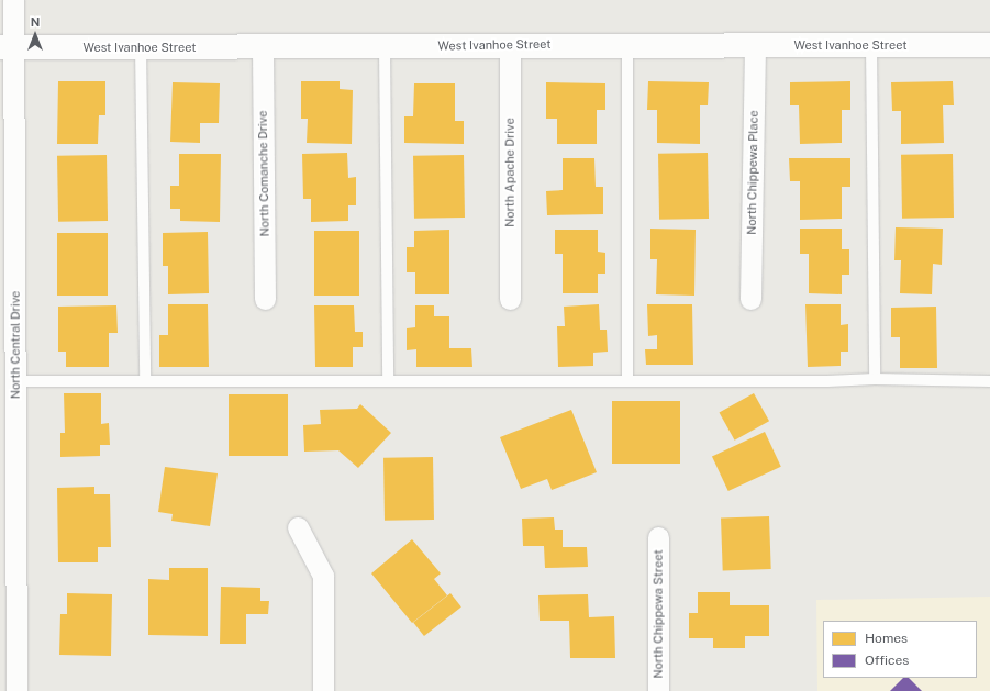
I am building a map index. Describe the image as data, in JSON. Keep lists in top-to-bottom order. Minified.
{"streets":{"street":["West Ivanhoe Street","North Apache Drive","North Chippewa Place","North Comanche Drive","North Central Drive","North Chippewa Street"]},"crossings":[["West Ivanhoe Street","North Apache Drive"],["West Ivanhoe Street","North Chippewa Place"],["West Ivanhoe Street","North Comanche Drive"],["West Ivanhoe Street","North Central Drive"]],"legend":["Homes","Offices"],"north":"top"}
